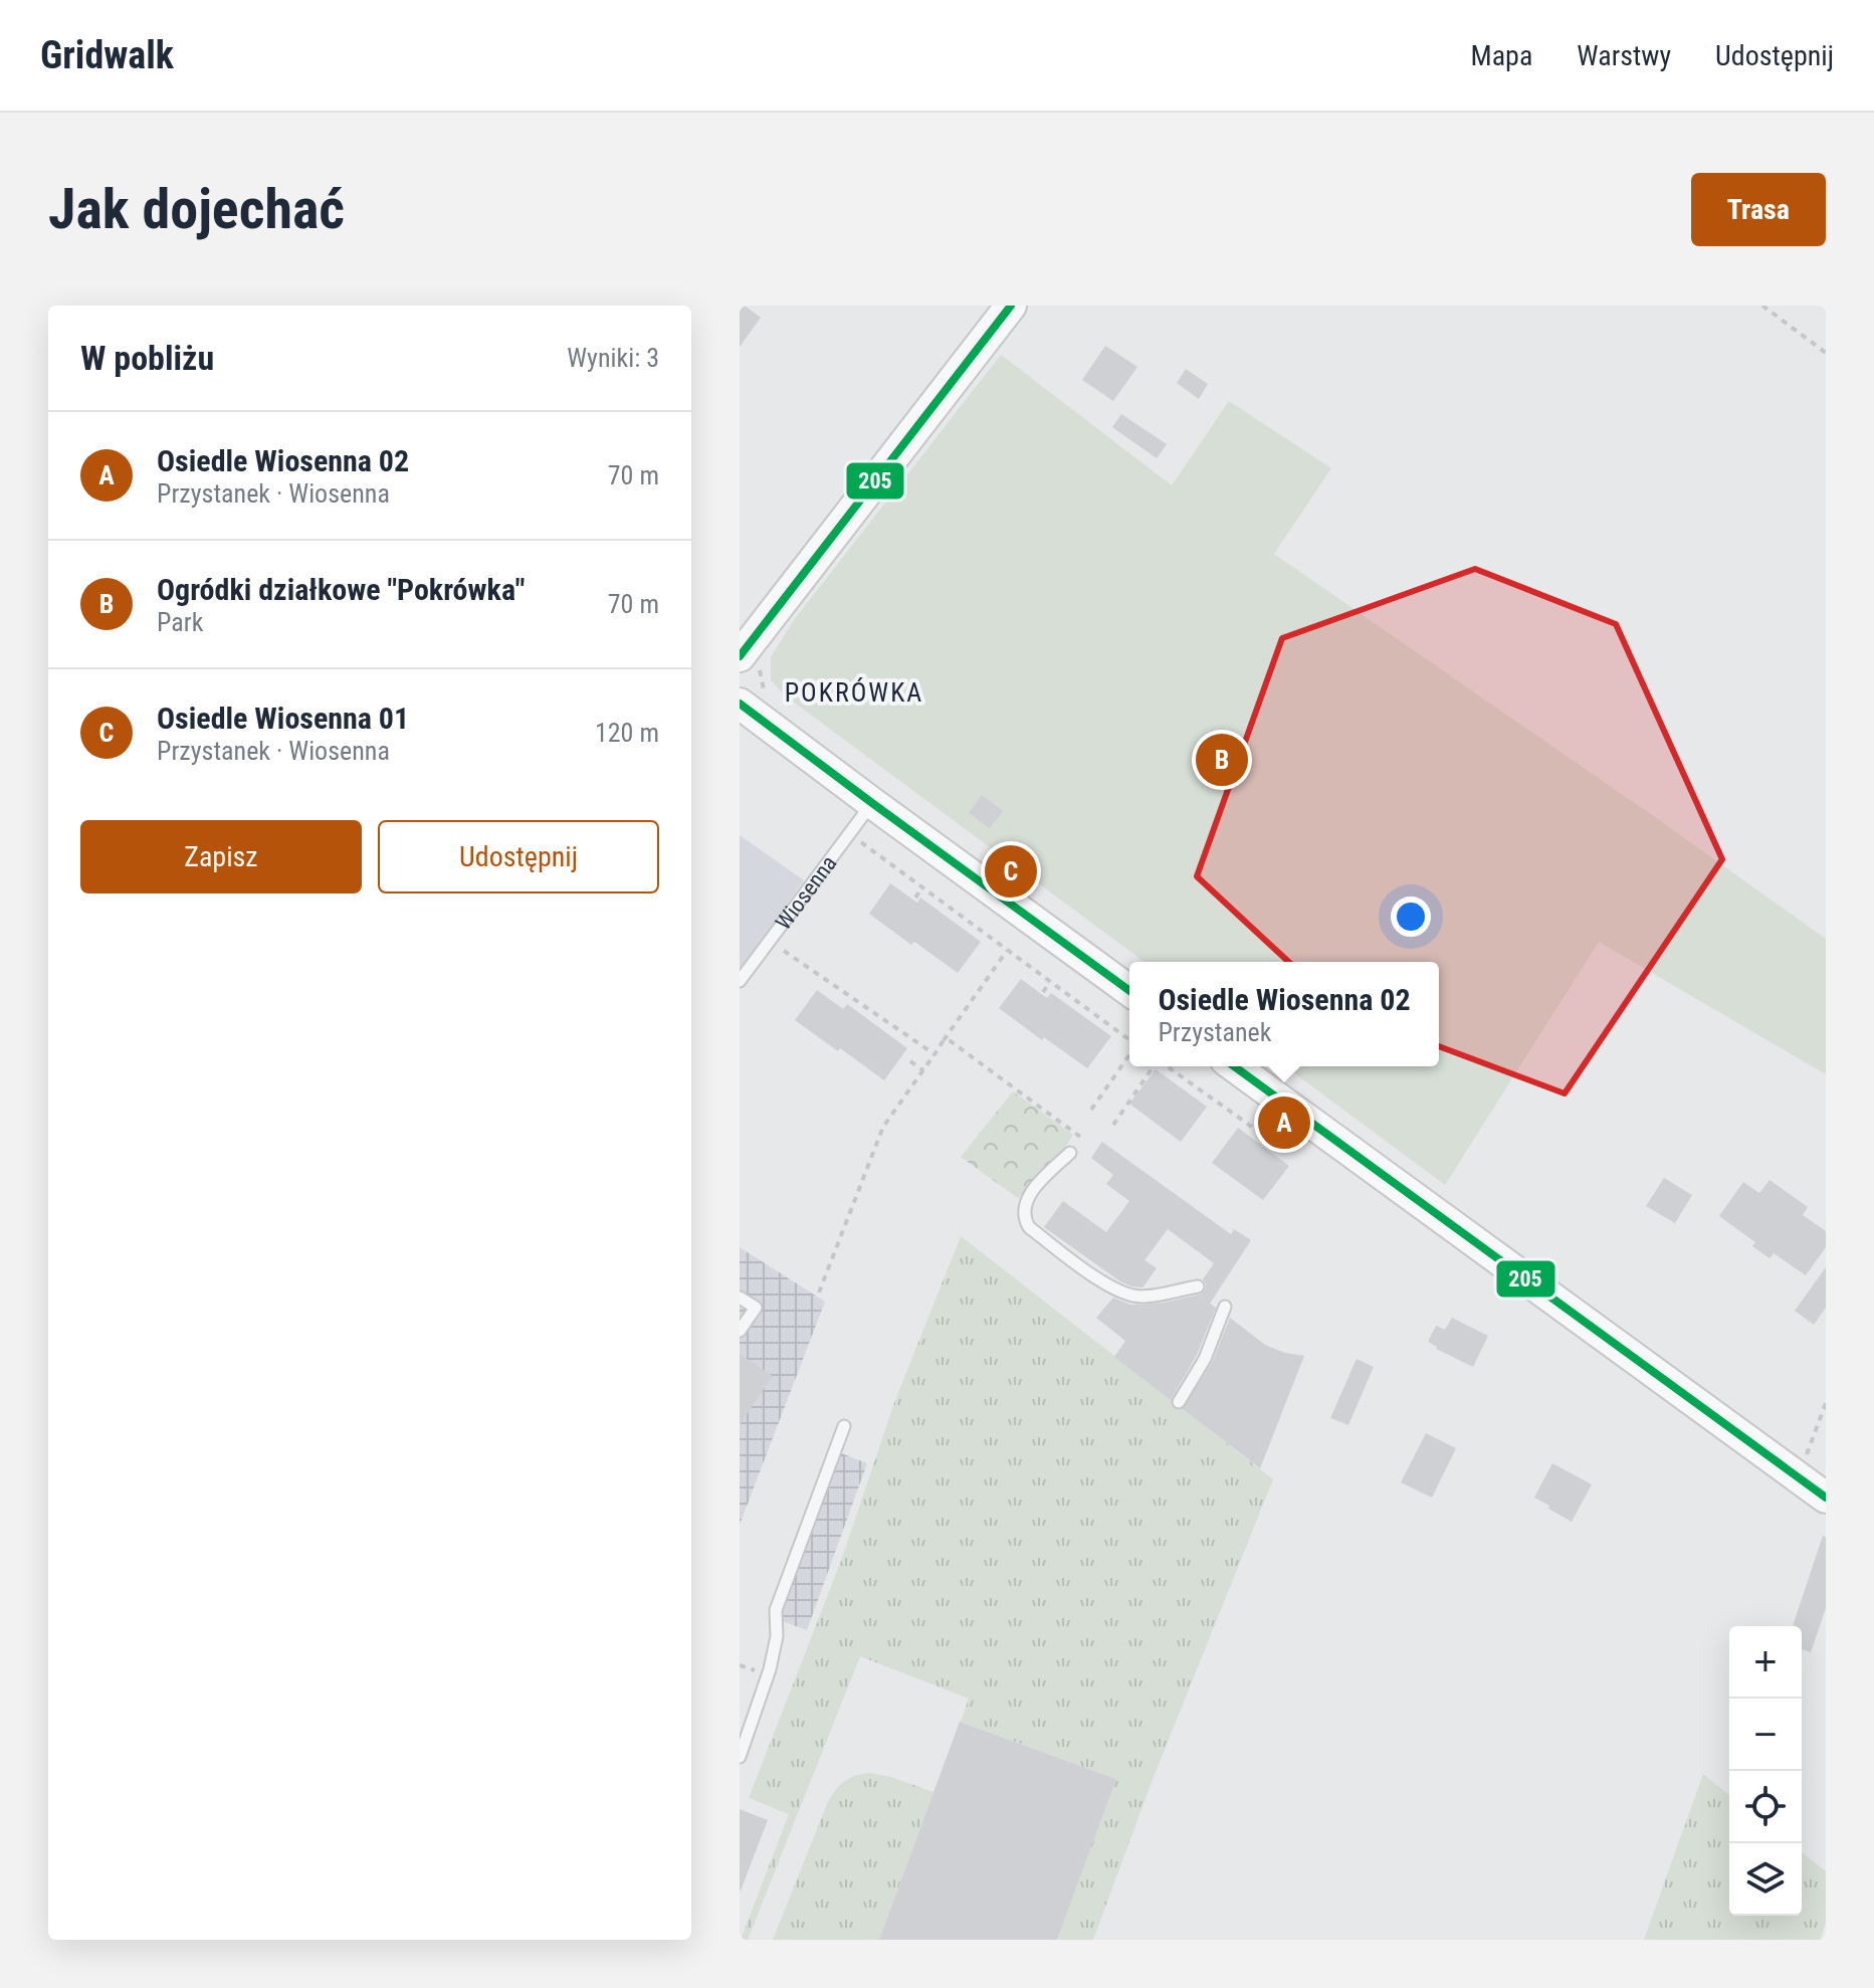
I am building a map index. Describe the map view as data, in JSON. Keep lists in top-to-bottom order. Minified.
{"streets":{"lane":["Wiosenna"]},"districts":["POKRÓWKA"],"lines":["transit line 205"],"page":{"header":"Gridwalk","nav":["Mapa","Warstwy","Udostępnij"],"buttons":["Trasa",["Zapisz","Udostępnij"]],"title":"Jak dojechać","heading":["W pobliżu","Wyniki: 3"],"list":[{"mark":"A","name":"Osiedle Wiosenna 02","note":"Przystanek · Wiosenna","value":"70 m"},{"mark":"B","name":"Ogródki działkowe \"Pokrówka\"","note":"Park","value":"70 m"},{"mark":"C","name":"Osiedle Wiosenna 01","note":"Przystanek · Wiosenna","value":"120 m"}],"pins":["B","C","A"],"popup":["Osiedle Wiosenna 02","Przystanek"],"map_buttons":["+","−"]}}
